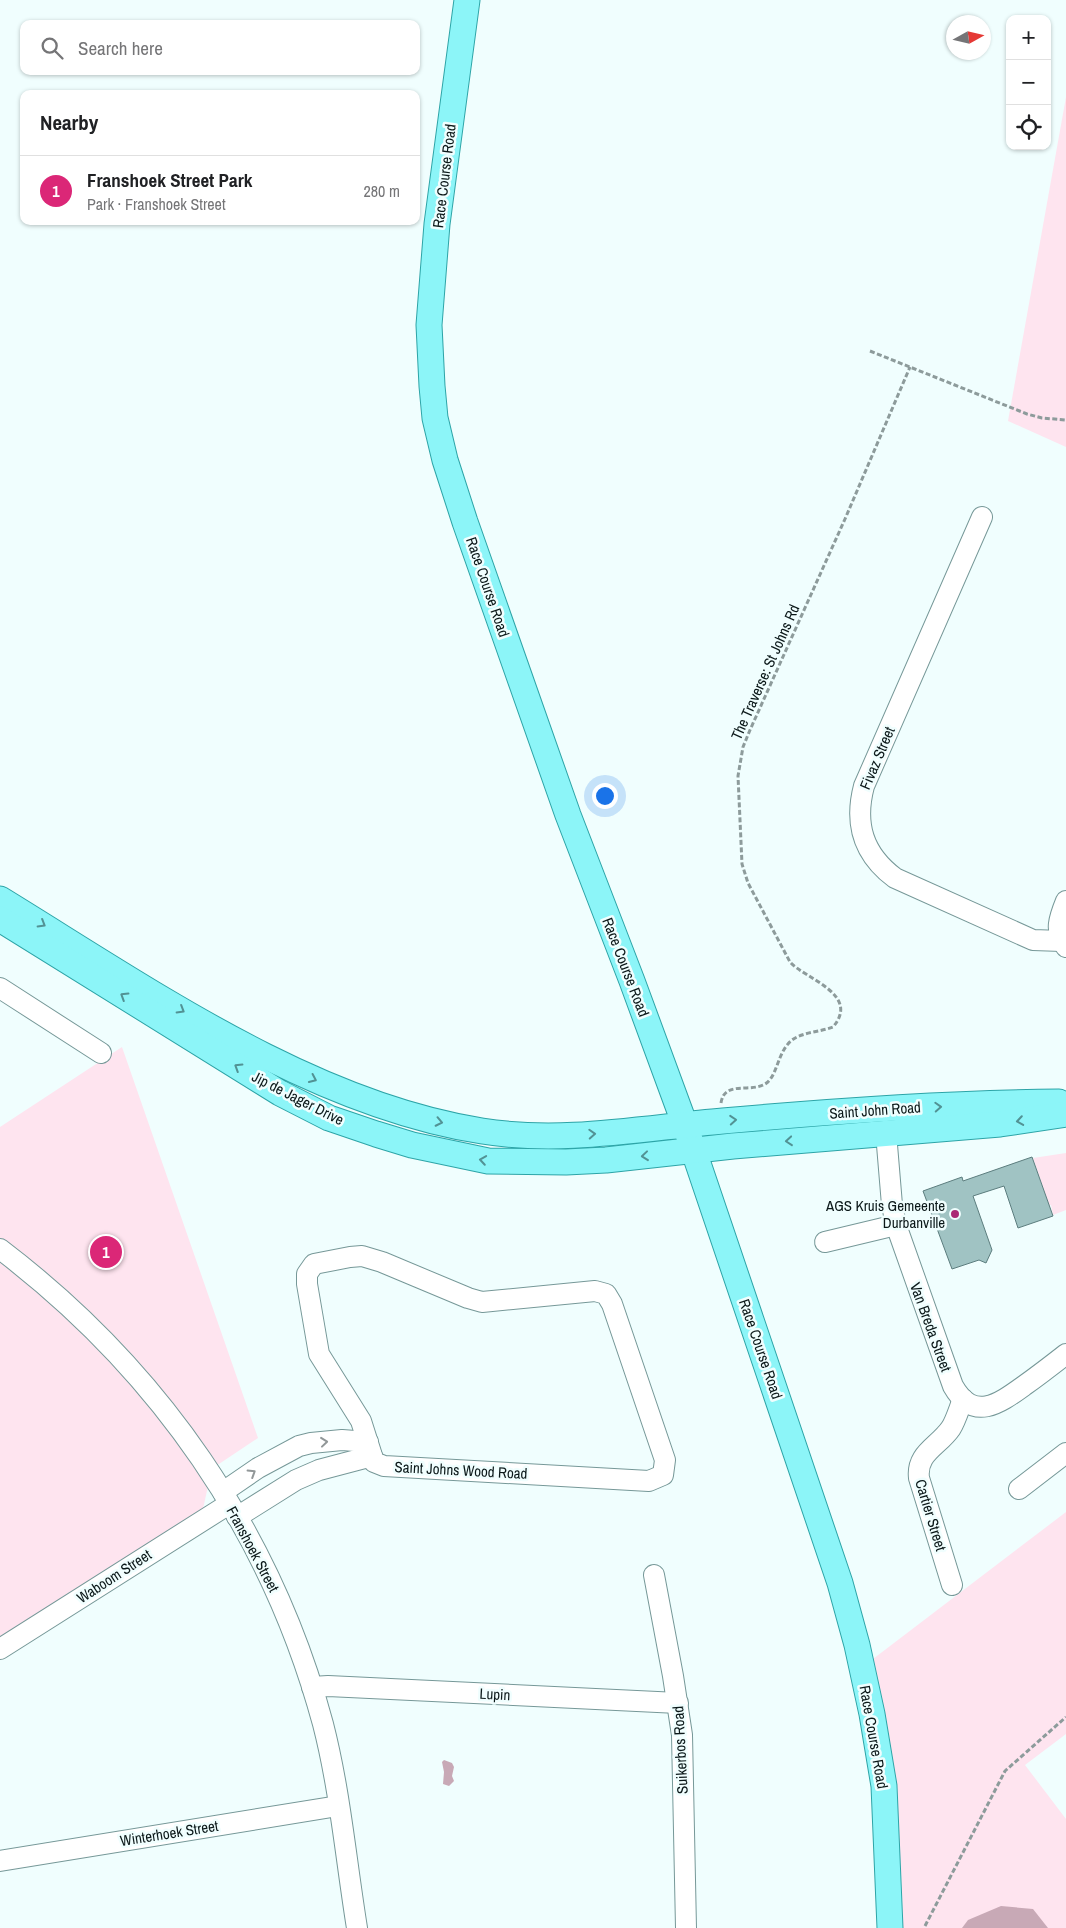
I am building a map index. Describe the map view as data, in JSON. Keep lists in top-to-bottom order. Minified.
{"streets":{"main road":["Race Course Road","Jip de Jager Drive","Saint John Road"],"street":["Fivaz Street","Van Breda Street","Saint Johns Wood Road","Cartier Street","Franshoek Street","Waboom Street","Lupin","Suikerbos Road","Winterhoek Street"],"path":["The Traverse: St Johns Rd"]},"crossings":[["Race Course Road","Jip de Jager Drive"],["Race Course Road","Saint John Road"],["Jip de Jager Drive","Saint John Road"],["Saint John Road","Van Breda Street"],["Van Breda Street","Cartier Street"],["Franshoek Street","Waboom Street"],["Franshoek Street","Lupin"],["Franshoek Street","Winterhoek Street"],["Lupin","Suikerbos Road"]],"places":["AGS Kruis Gemeente Durbanville"],"north":"right","page":{"map_buttons":["+","−"],"search":"Search here","heading":"Nearby","list":[{"mark":"1","name":"Franshoek Street Park","note":"Park · Franshoek Street","value":"280 m"}],"pins":"1"}}
